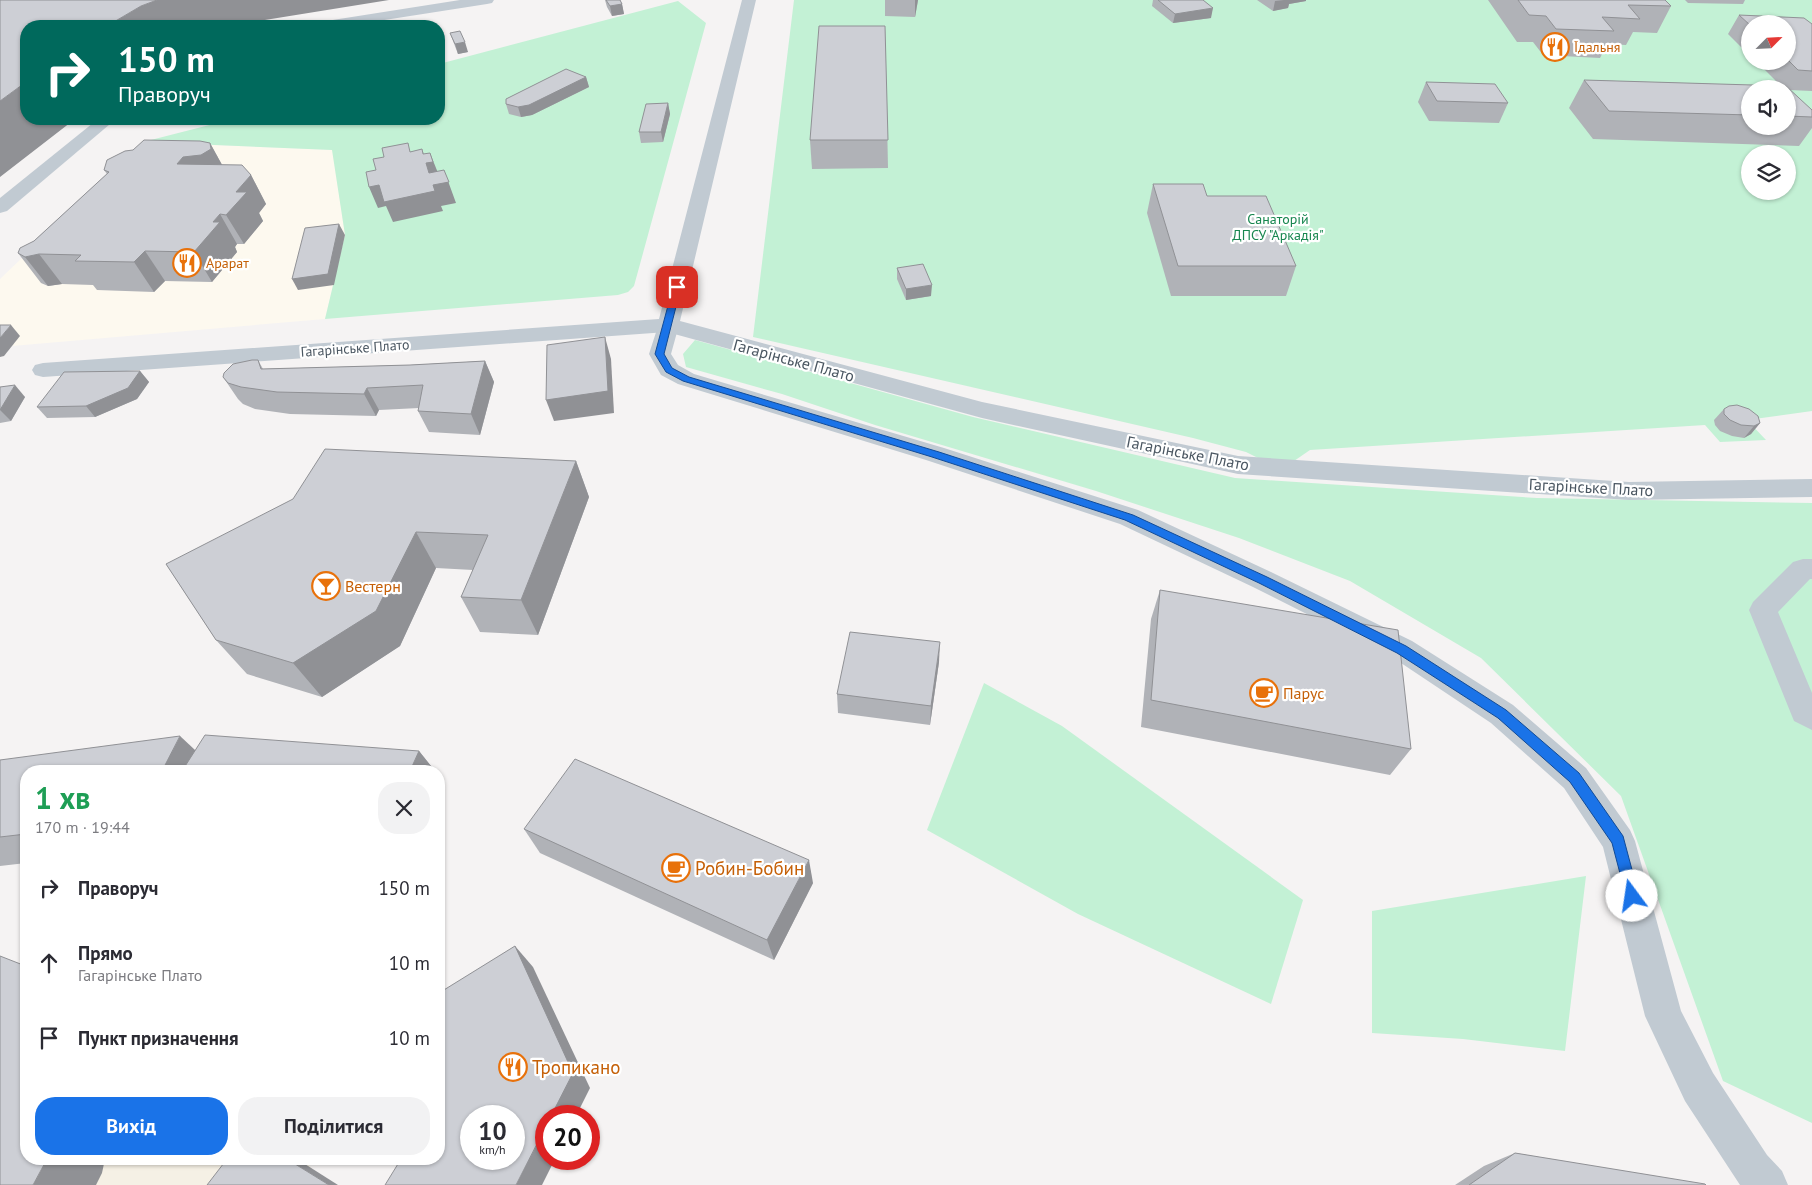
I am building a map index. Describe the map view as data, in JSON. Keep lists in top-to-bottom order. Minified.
{"streets":{"street":["Гагарінське Плато"]},"parks":["Санаторій ДПСУ \"Аркадія\""],"places":{"restaurant":["Їдальня","Арарат","Тропикано"],"bar":["Вестерн"],"cafe":["Парус","Робин-Бобин"]},"north":"top right","page":{"turn":["150 m","Праворуч"],"heading":["1 хв","170 m · 19:44"],"list":[{"name":"Праворуч","value":"150 m"},{"name":"Прямо","note":"Гагарінське Плато","value":"10 m"},{"name":"Пункт призначення","value":"10 m"}],"buttons":["Вихід","Поділитися"],"speed":"10 km/h","limit":"20"}}
